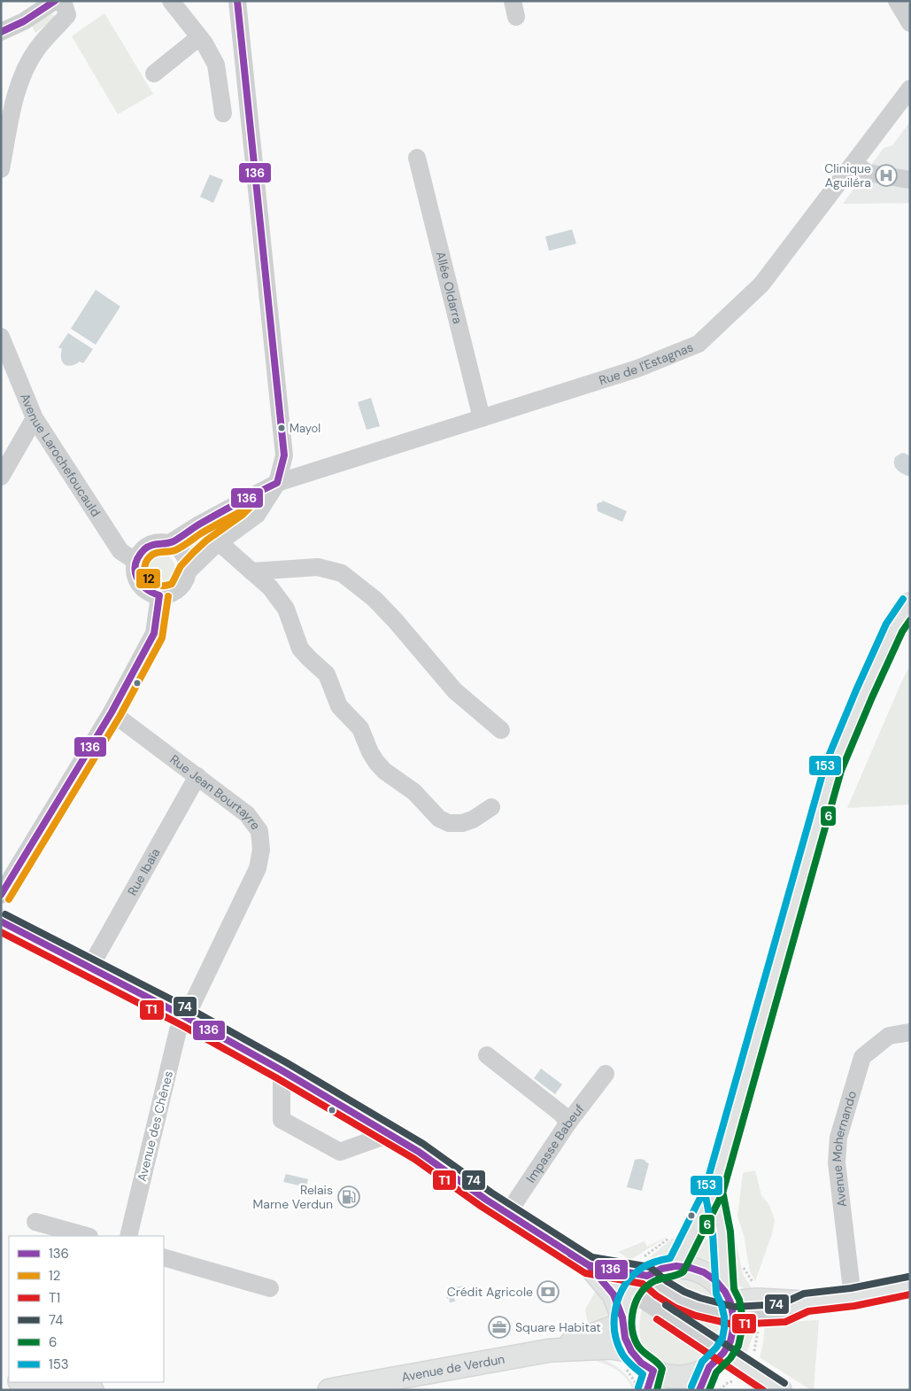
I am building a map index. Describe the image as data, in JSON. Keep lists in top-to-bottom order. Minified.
{"streets":{"main road":["Avenue de Verdun"],"street":["Allée Oldarra","Rue de l'Estagnas","Avenue Larochefoucauld","Rue Jean Bourtayre","Rue Ibaïa","Avenue des Chênes","Impasse Babeuf","Avenue Mohernando"]},"crossings":[["Allée Oldarra","Rue de l'Estagnas"],["Rue de l'Estagnas","Avenue Larochefoucauld"],["Rue Jean Bourtayre","Rue Ibaïa"],["Rue Jean Bourtayre","Avenue des Chênes"]],"places":{"hospital":["Clinique Aguiléra"],"other":["Mayol"],"fuel station":["Relais Marne Verdun"],"bank":["Crédit Agricole"],"office":["Square Habitat"]},"lines":["transit line 136","transit line 12","transit line 153","transit line 6","transit line 74","transit line T1"],"legend":["136","12","T1","74","6","153"]}
